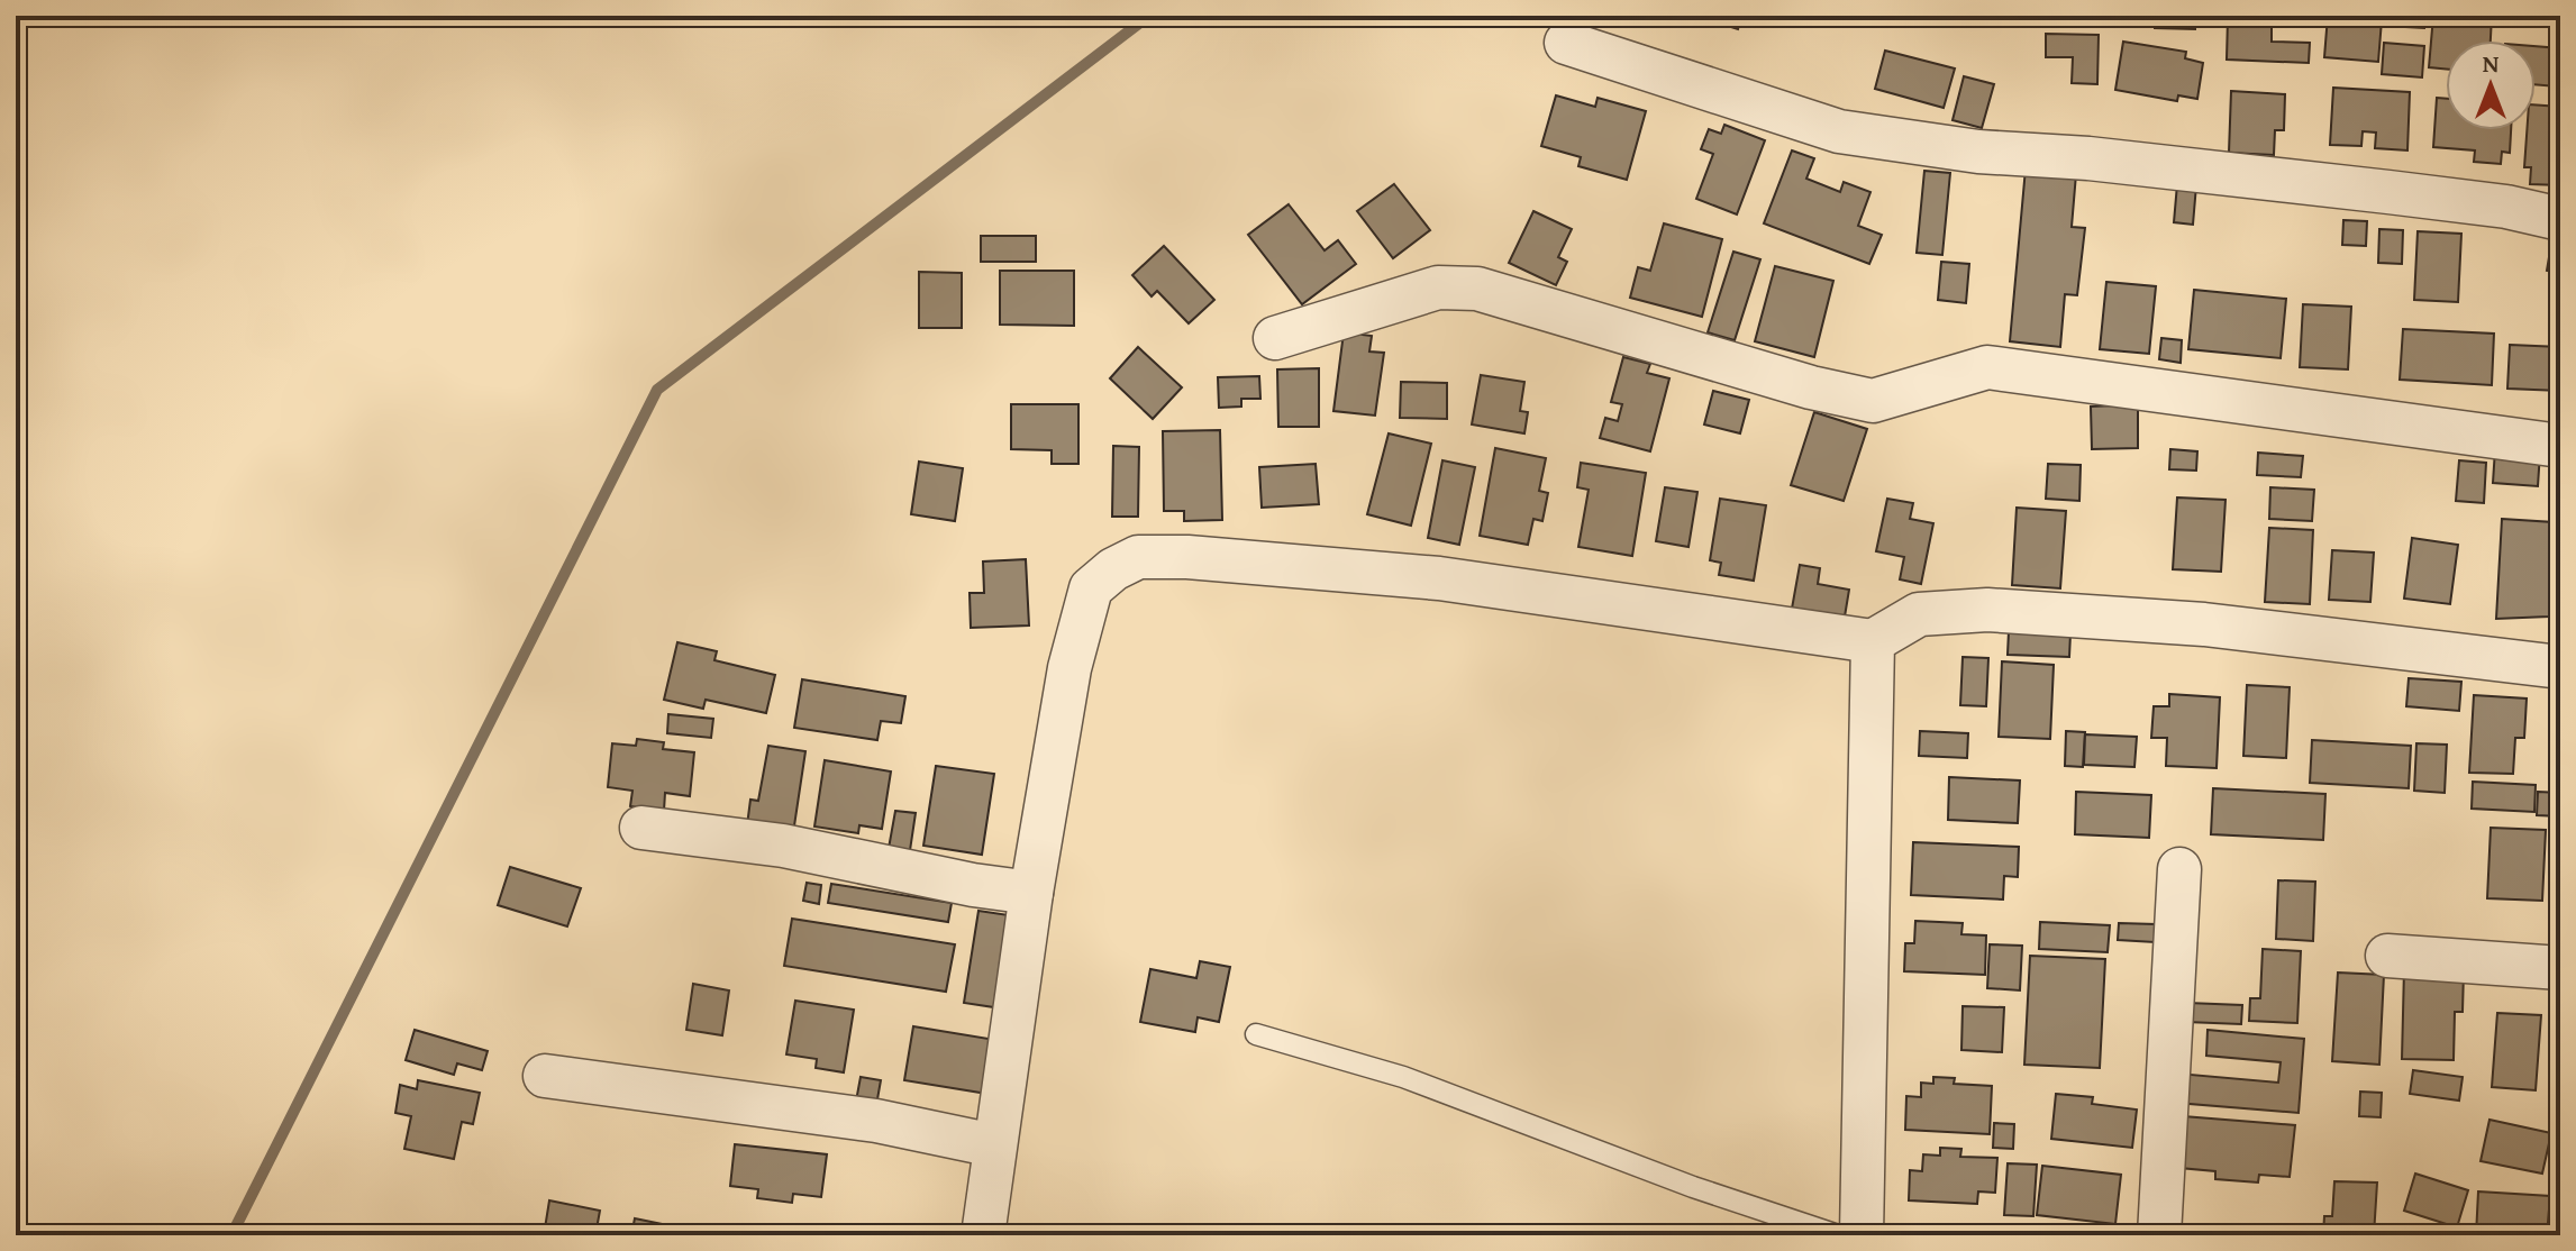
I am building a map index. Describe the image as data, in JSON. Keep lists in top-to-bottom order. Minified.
{"north":"top"}
